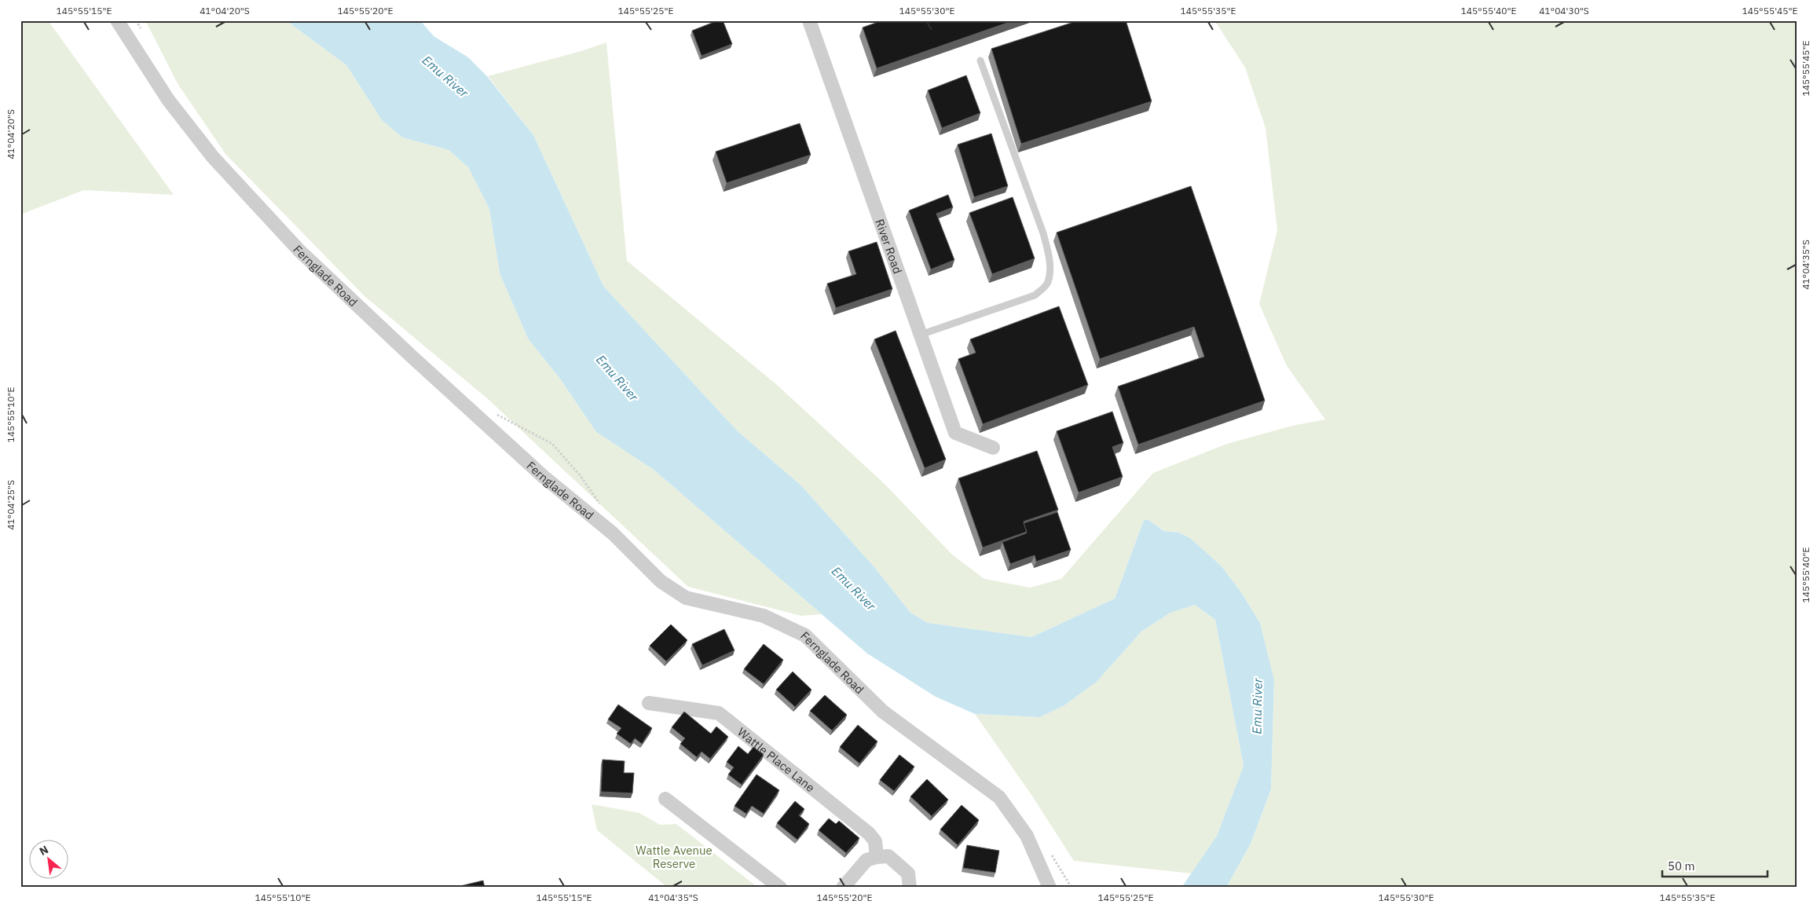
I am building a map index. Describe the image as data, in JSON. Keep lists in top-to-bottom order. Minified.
{"streets":{"street":["River Road","Fernglade Road","Wattle Place Lane"]},"water":["Emu River"],"parks":["Wattle Avenue Reserve"],"scale_bar":"50 m","north":"top left","coordinates":["145°55'15\"E","41°04'20\"S","145°55'20\"E","145°55'25\"E","145°55'30\"E","145°55'35\"E","145°55'40\"E","41°04'30\"S","145°55'45\"E","41°04'35\"S","145°55'10\"E","41°04'25\"S"]}
